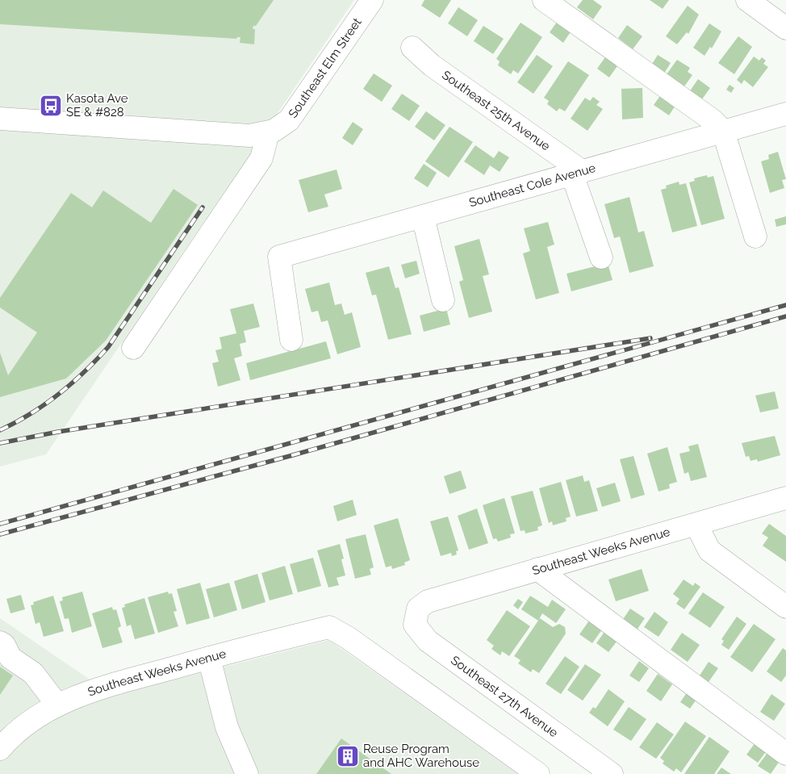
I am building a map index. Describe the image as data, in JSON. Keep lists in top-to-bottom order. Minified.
{"streets":{"street":["Southeast Elm Street","Southeast 25th Avenue","Southeast Cole Avenue","Southeast Weeks Avenue","Southeast 27th Avenue"]},"crossings":[["Southeast 25th Avenue","Southeast Cole Avenue"],["Southeast Weeks Avenue","Southeast 27th Avenue"]],"places":{"bus stop":["Kasota Ave SE & #828"],"building":["Reuse Program and AHC Warehouse"]}}
